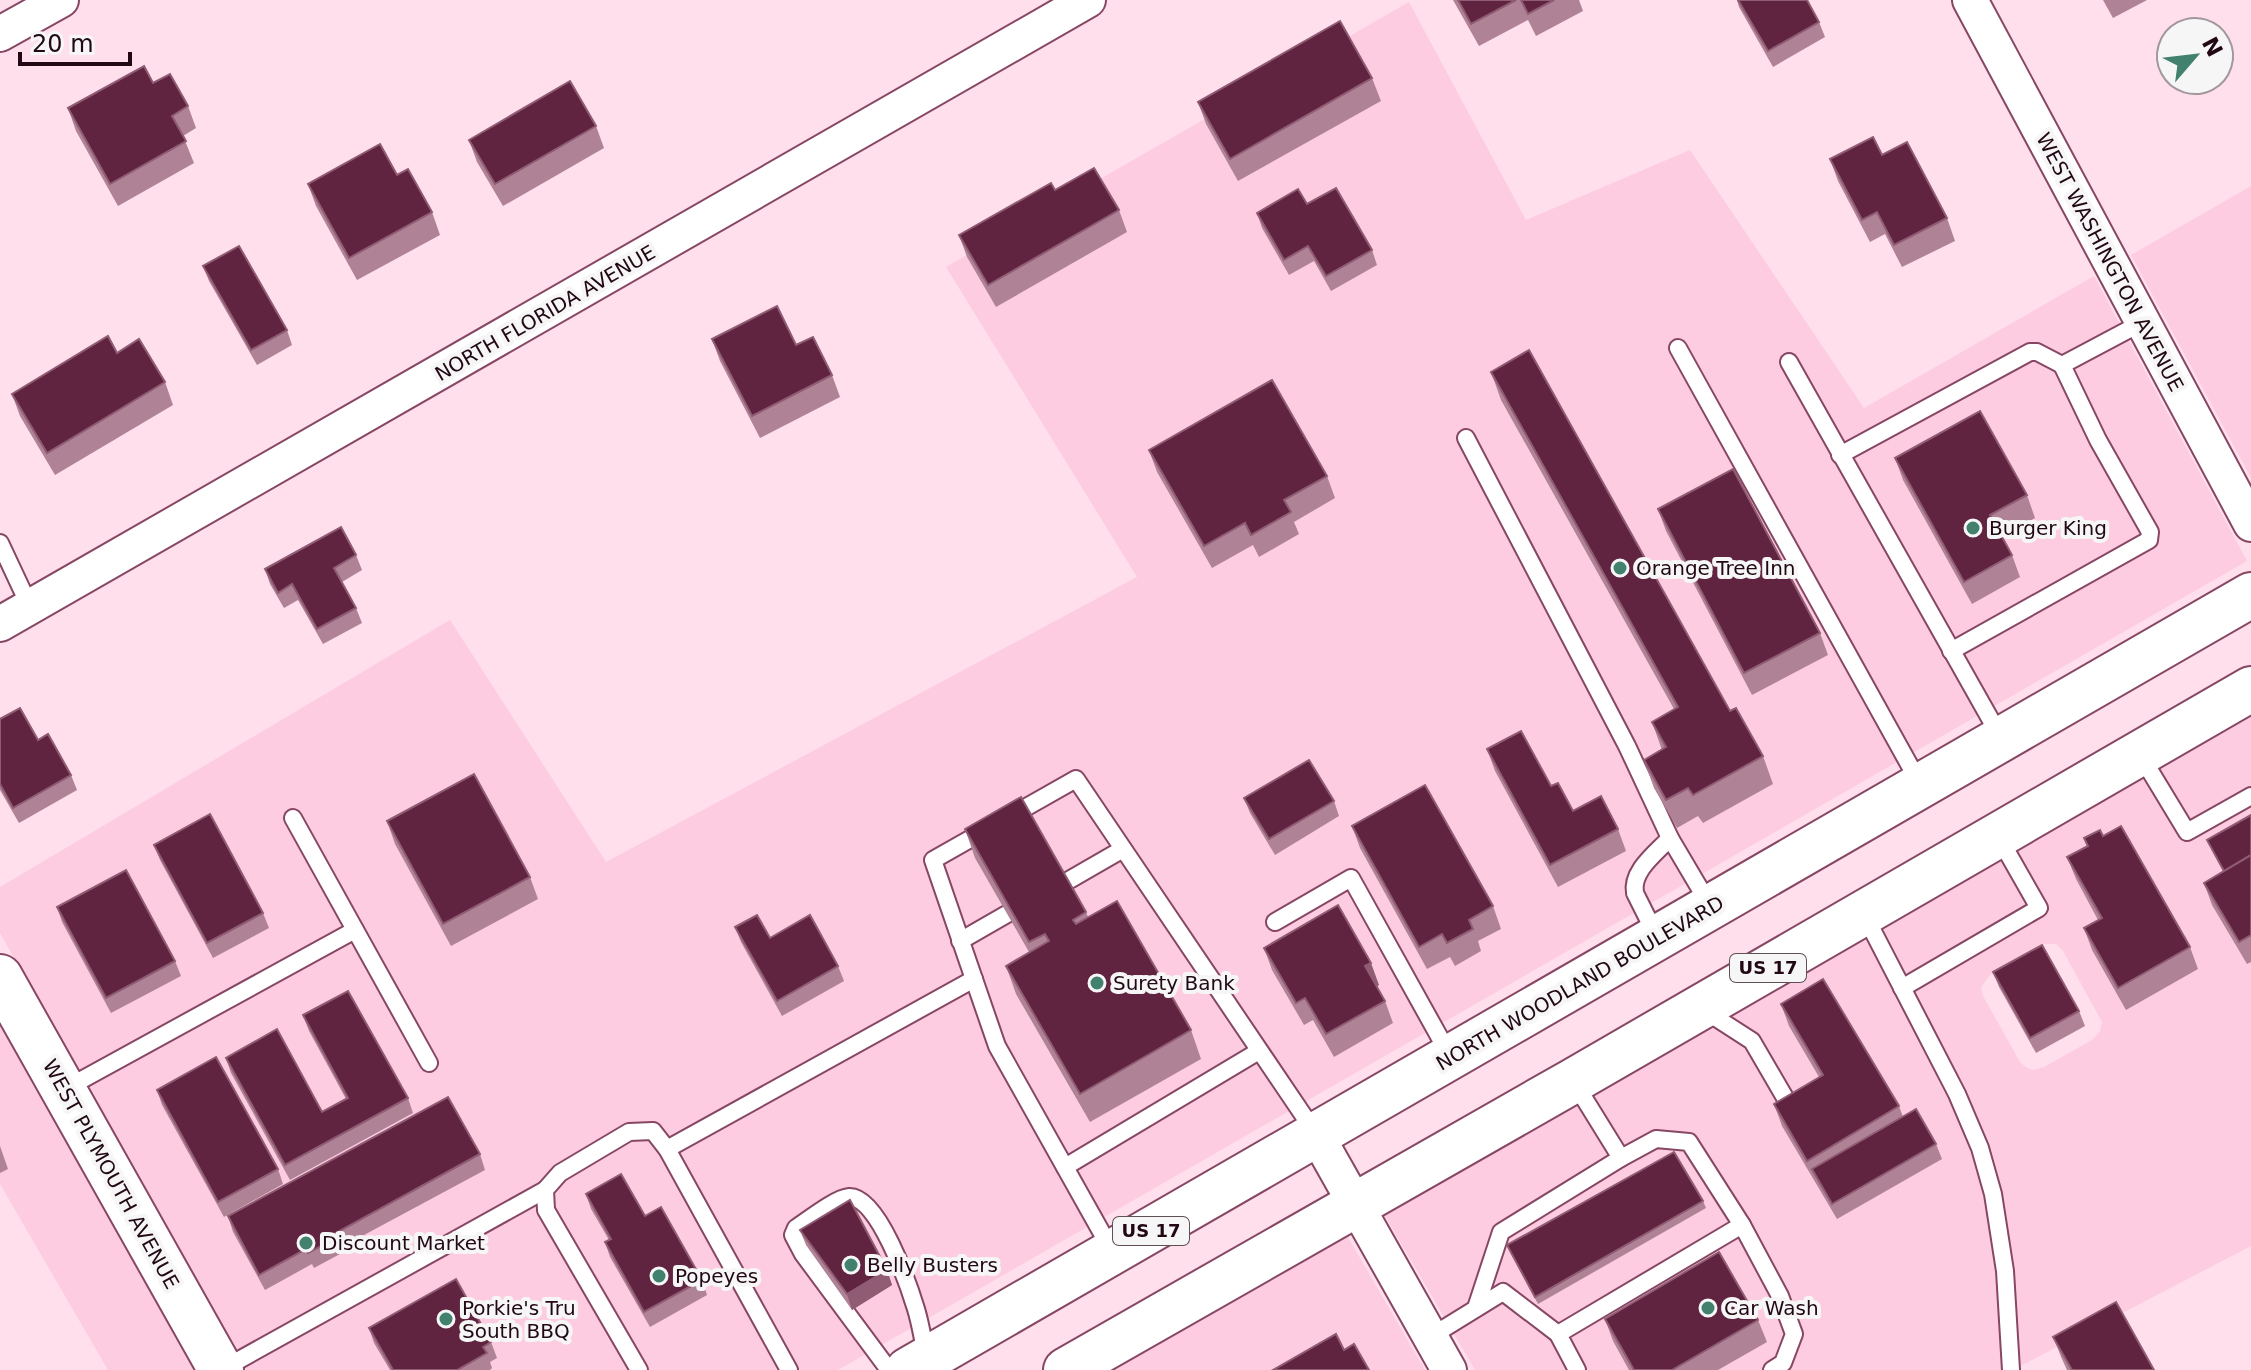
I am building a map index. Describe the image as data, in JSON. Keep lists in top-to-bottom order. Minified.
{"streets":{"main road":["US 17","NORTH WOODLAND BOULEVARD","WEST PLYMOUTH AVENUE"],"street":["WEST WASHINGTON AVENUE","NORTH FLORIDA AVENUE"]},"places":["Burger King","Orange Tree Inn","Surety Bank","Discount Market","Belly Busters","Popeyes","Car Wash","Porkie's Tru South BBQ"],"scale_bar":"20 m","north":"top right"}
